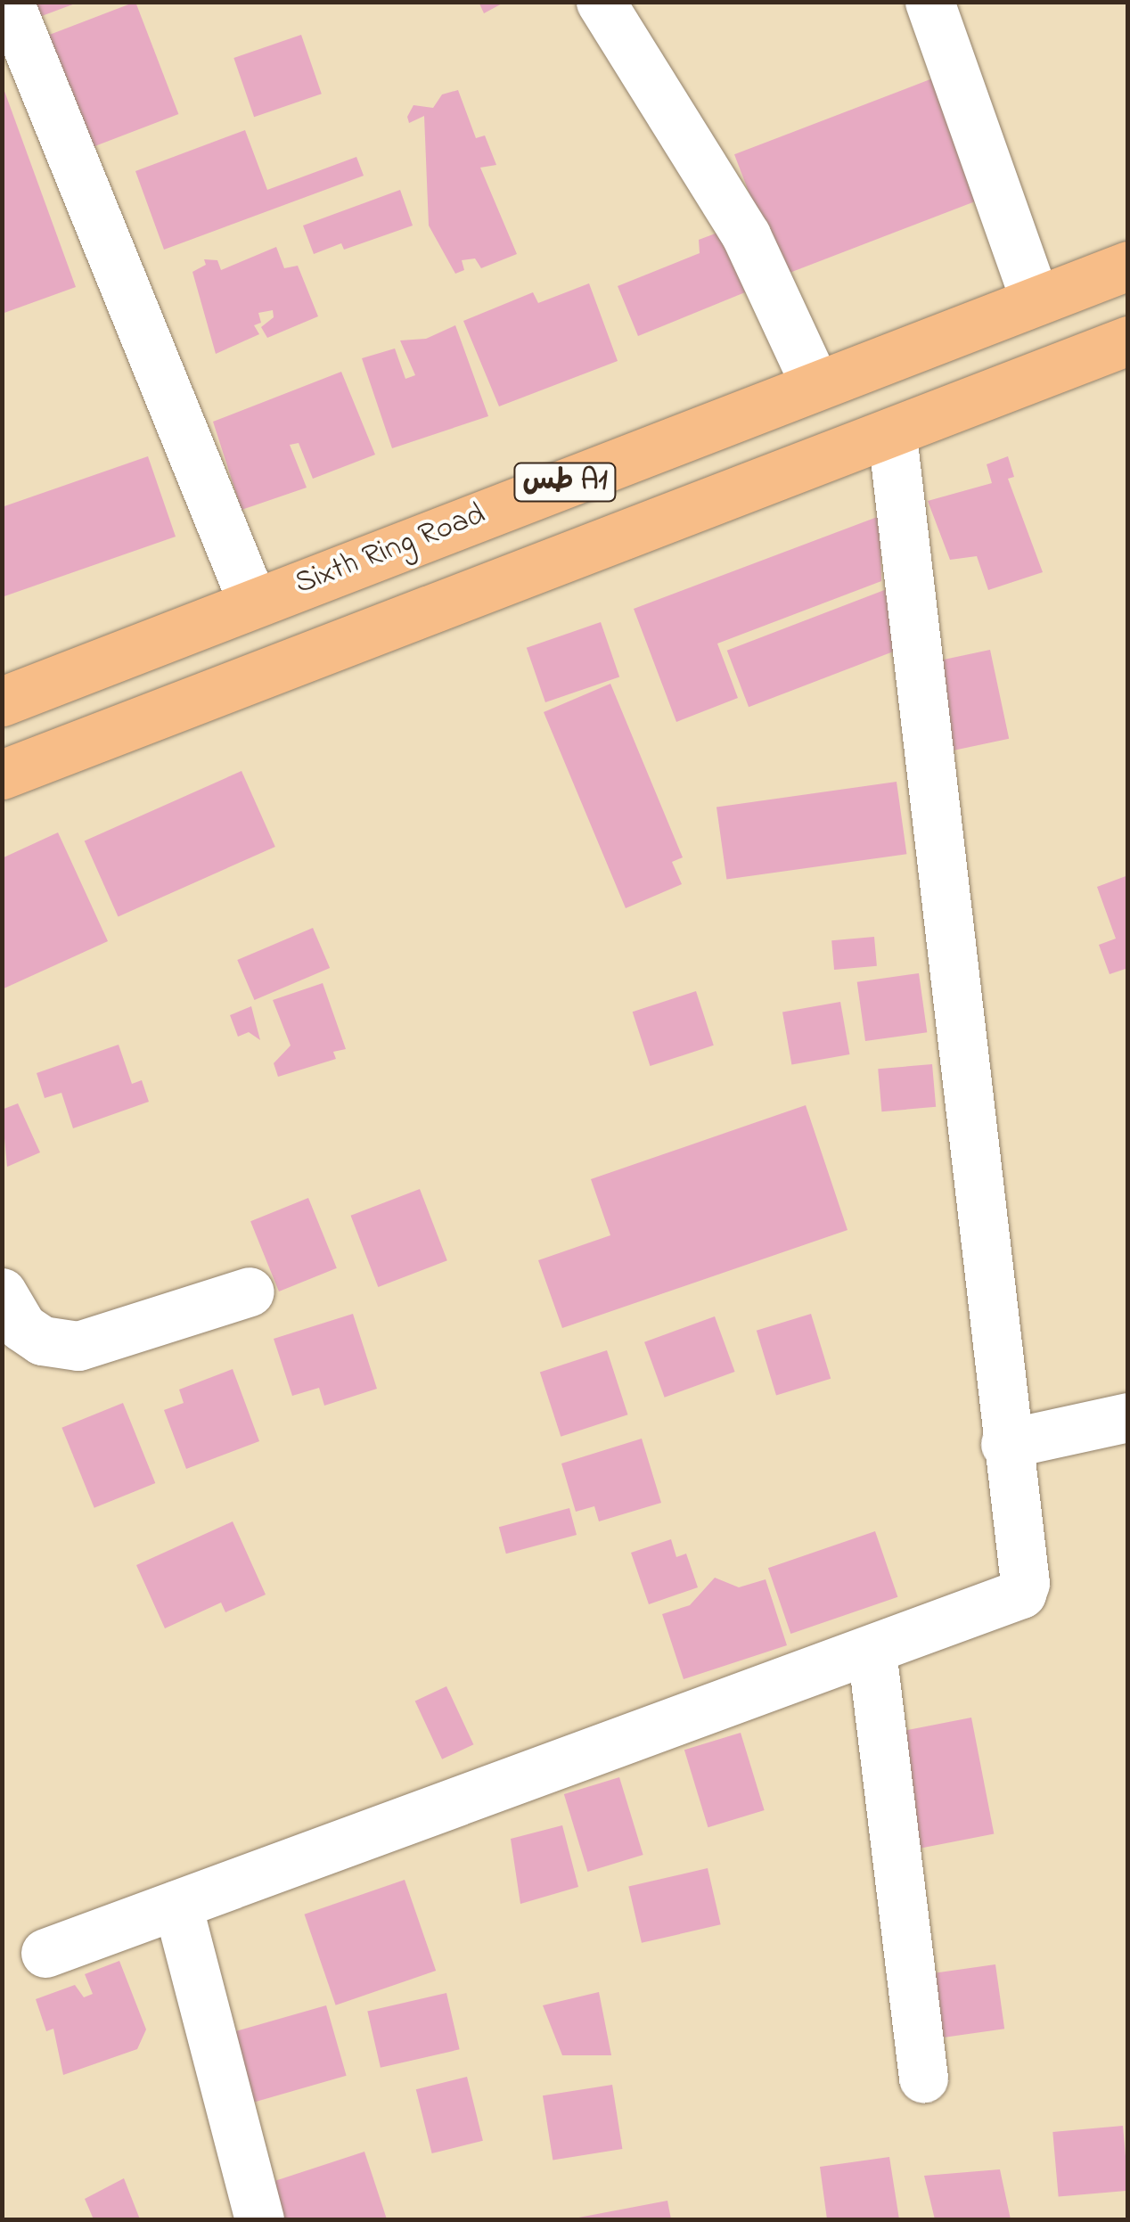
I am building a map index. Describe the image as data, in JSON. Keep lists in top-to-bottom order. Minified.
{"streets":{"highway":["طس A1","Sixth Ring Road"]}}
